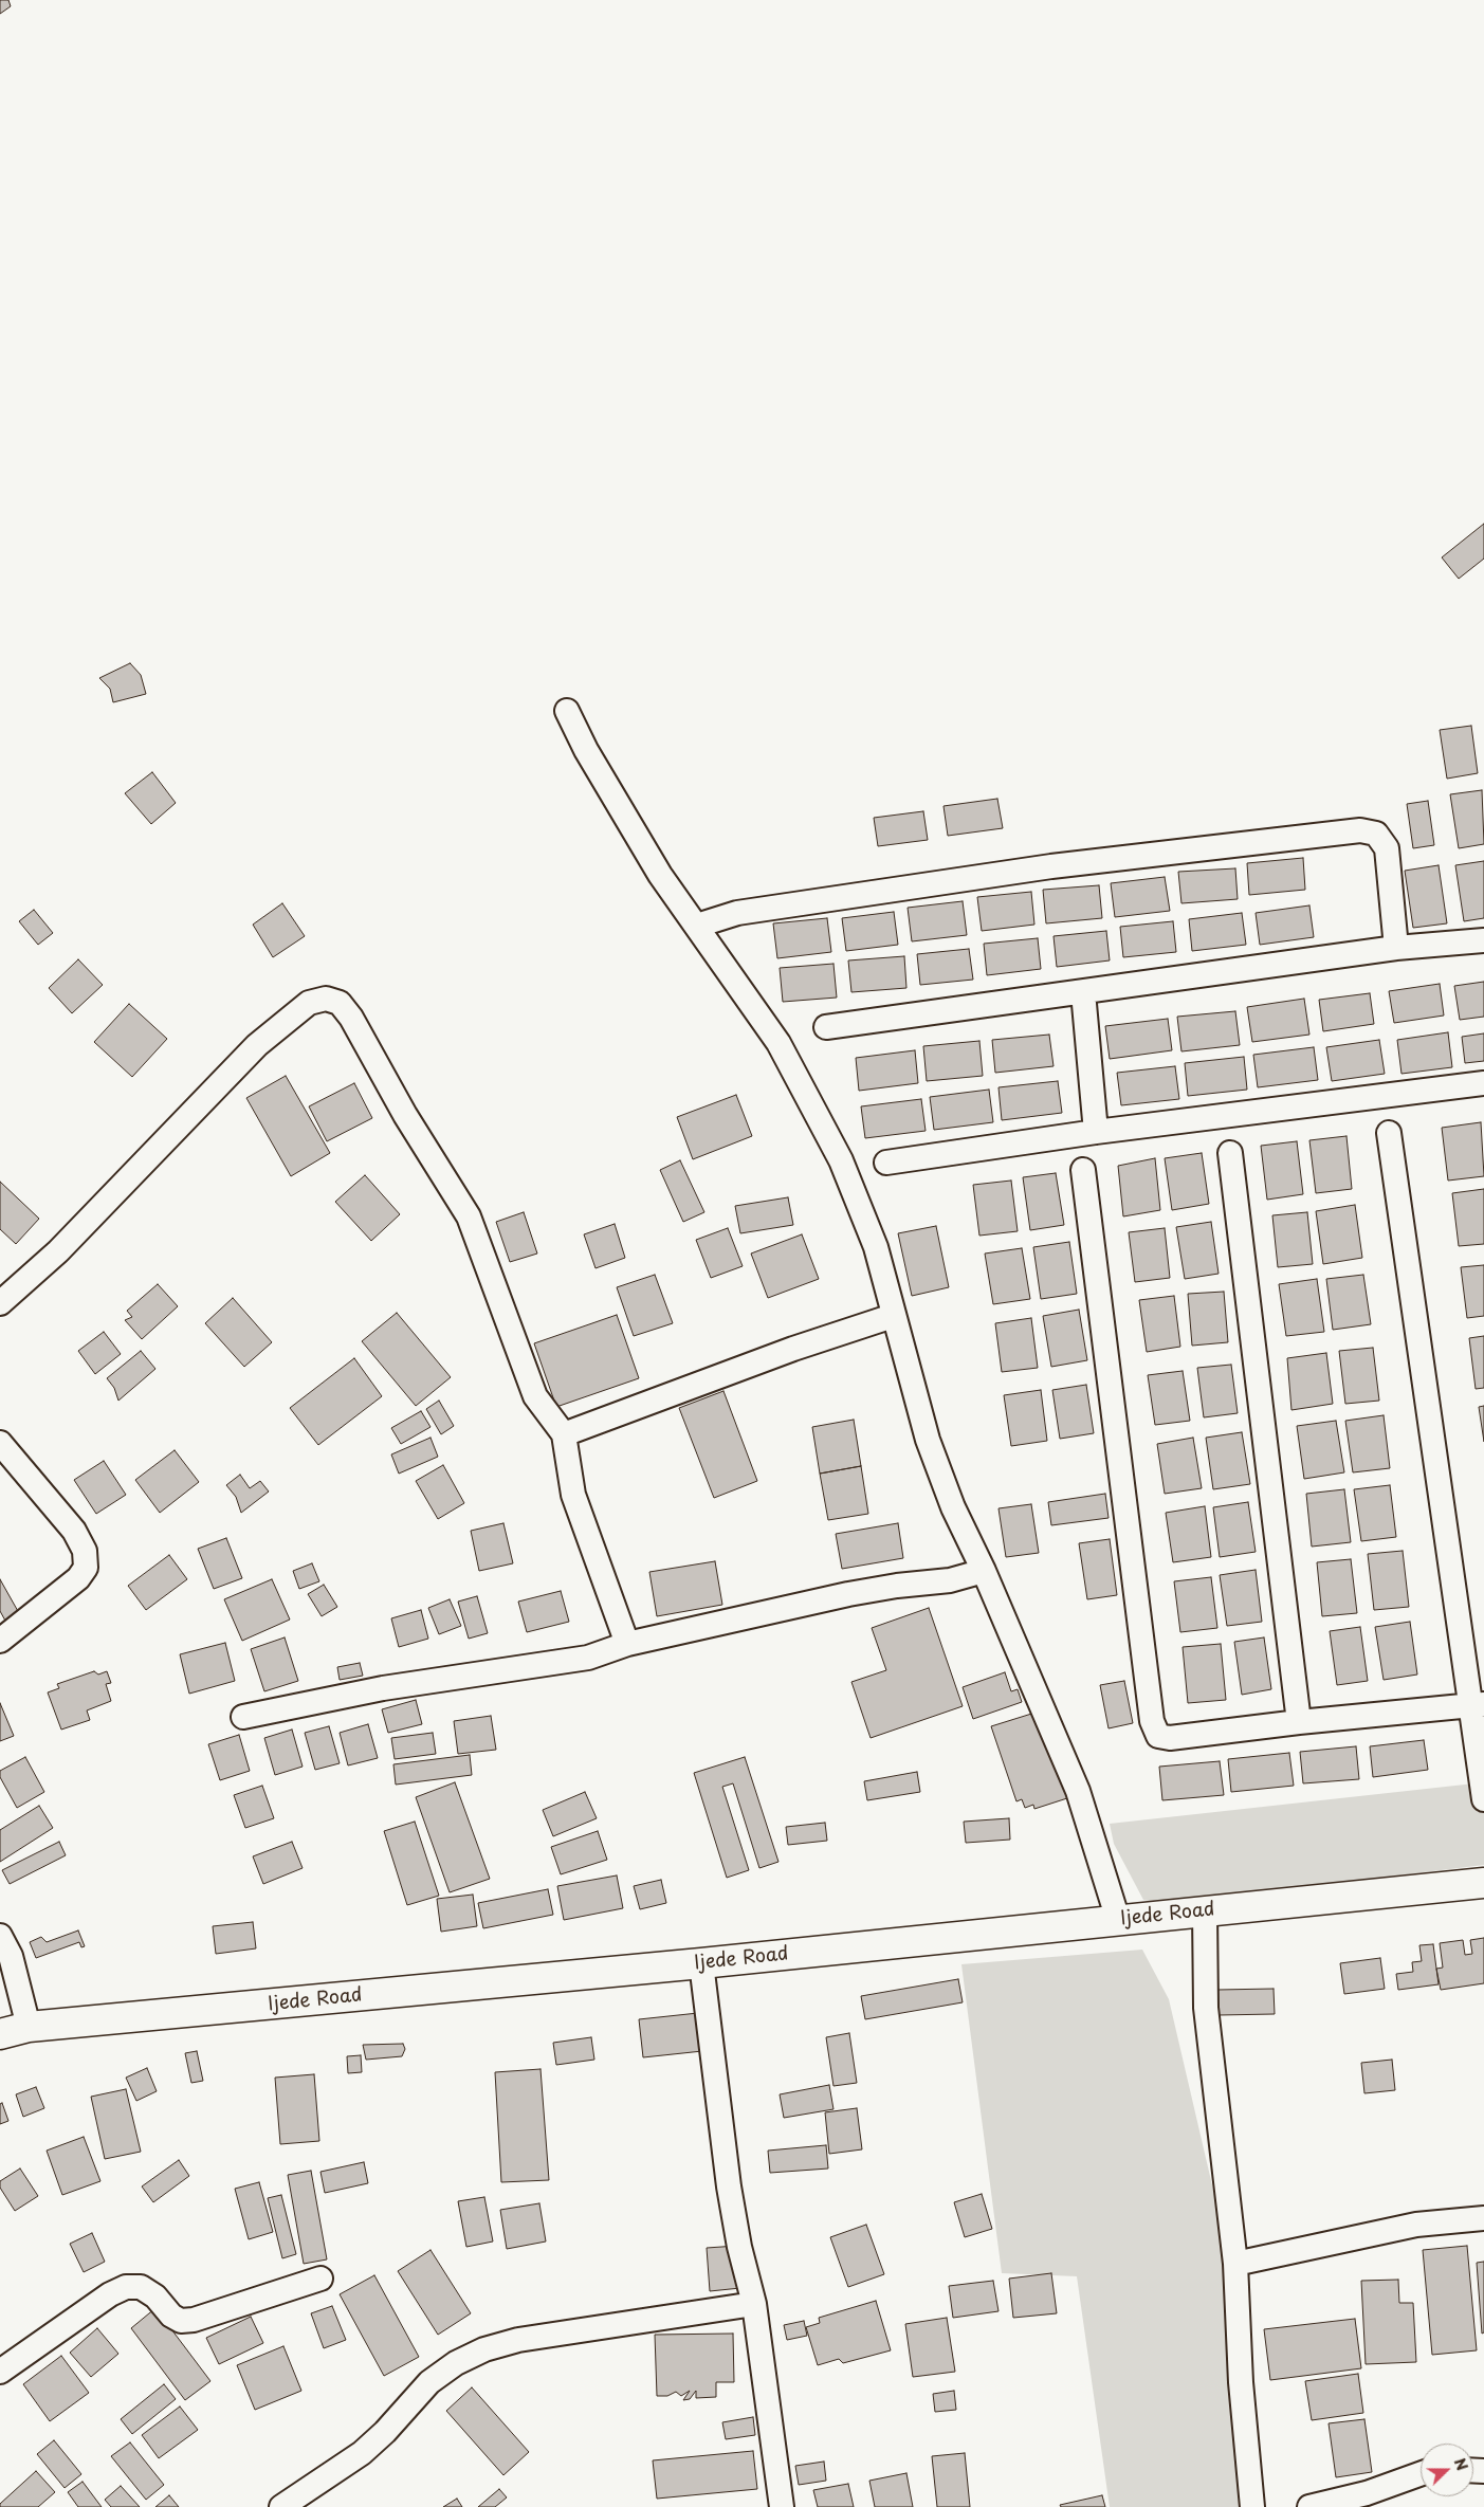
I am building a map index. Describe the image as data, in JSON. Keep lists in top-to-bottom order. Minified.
{"streets":{"main road":["Ijede Road"]},"north":"right"}
